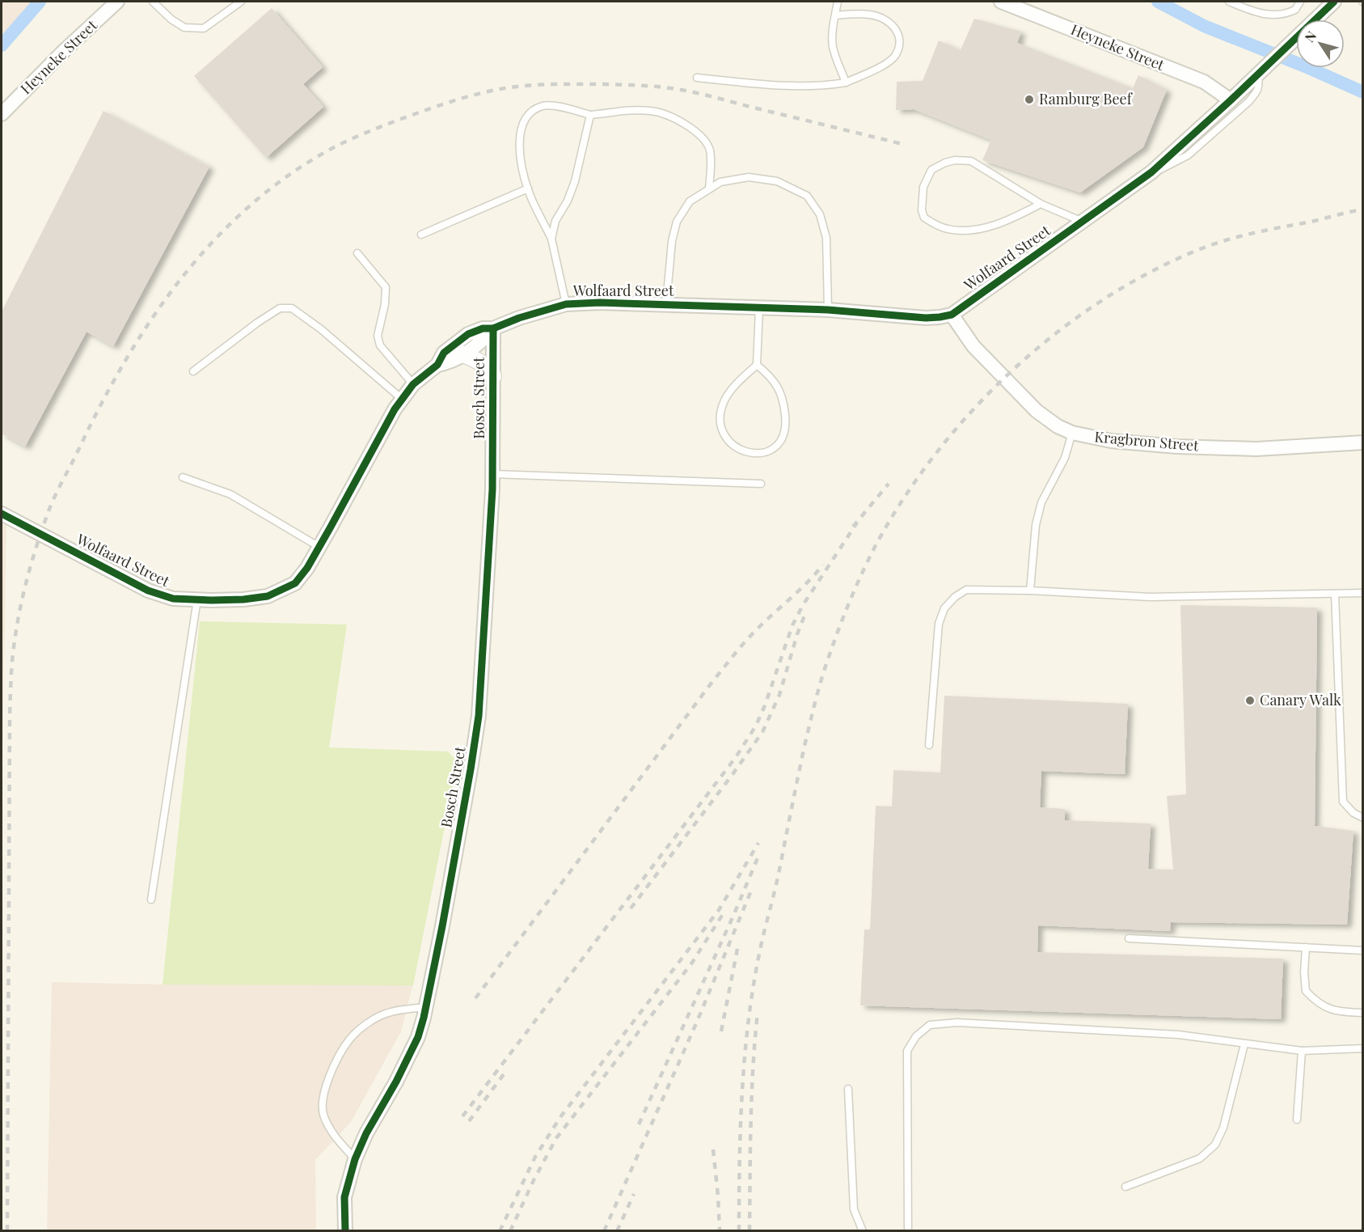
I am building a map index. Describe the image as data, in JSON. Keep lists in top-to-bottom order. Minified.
{"streets":{"street":["Heyneke Street","Wolfaard Street","Bosch Street","Kragbron Street"]},"crossings":[["Heyneke Street","Wolfaard Street"],["Wolfaard Street","Bosch Street"],["Wolfaard Street","Kragbron Street"]],"places":["Ramburg Beef","Canary Walk"],"north":"top left"}
